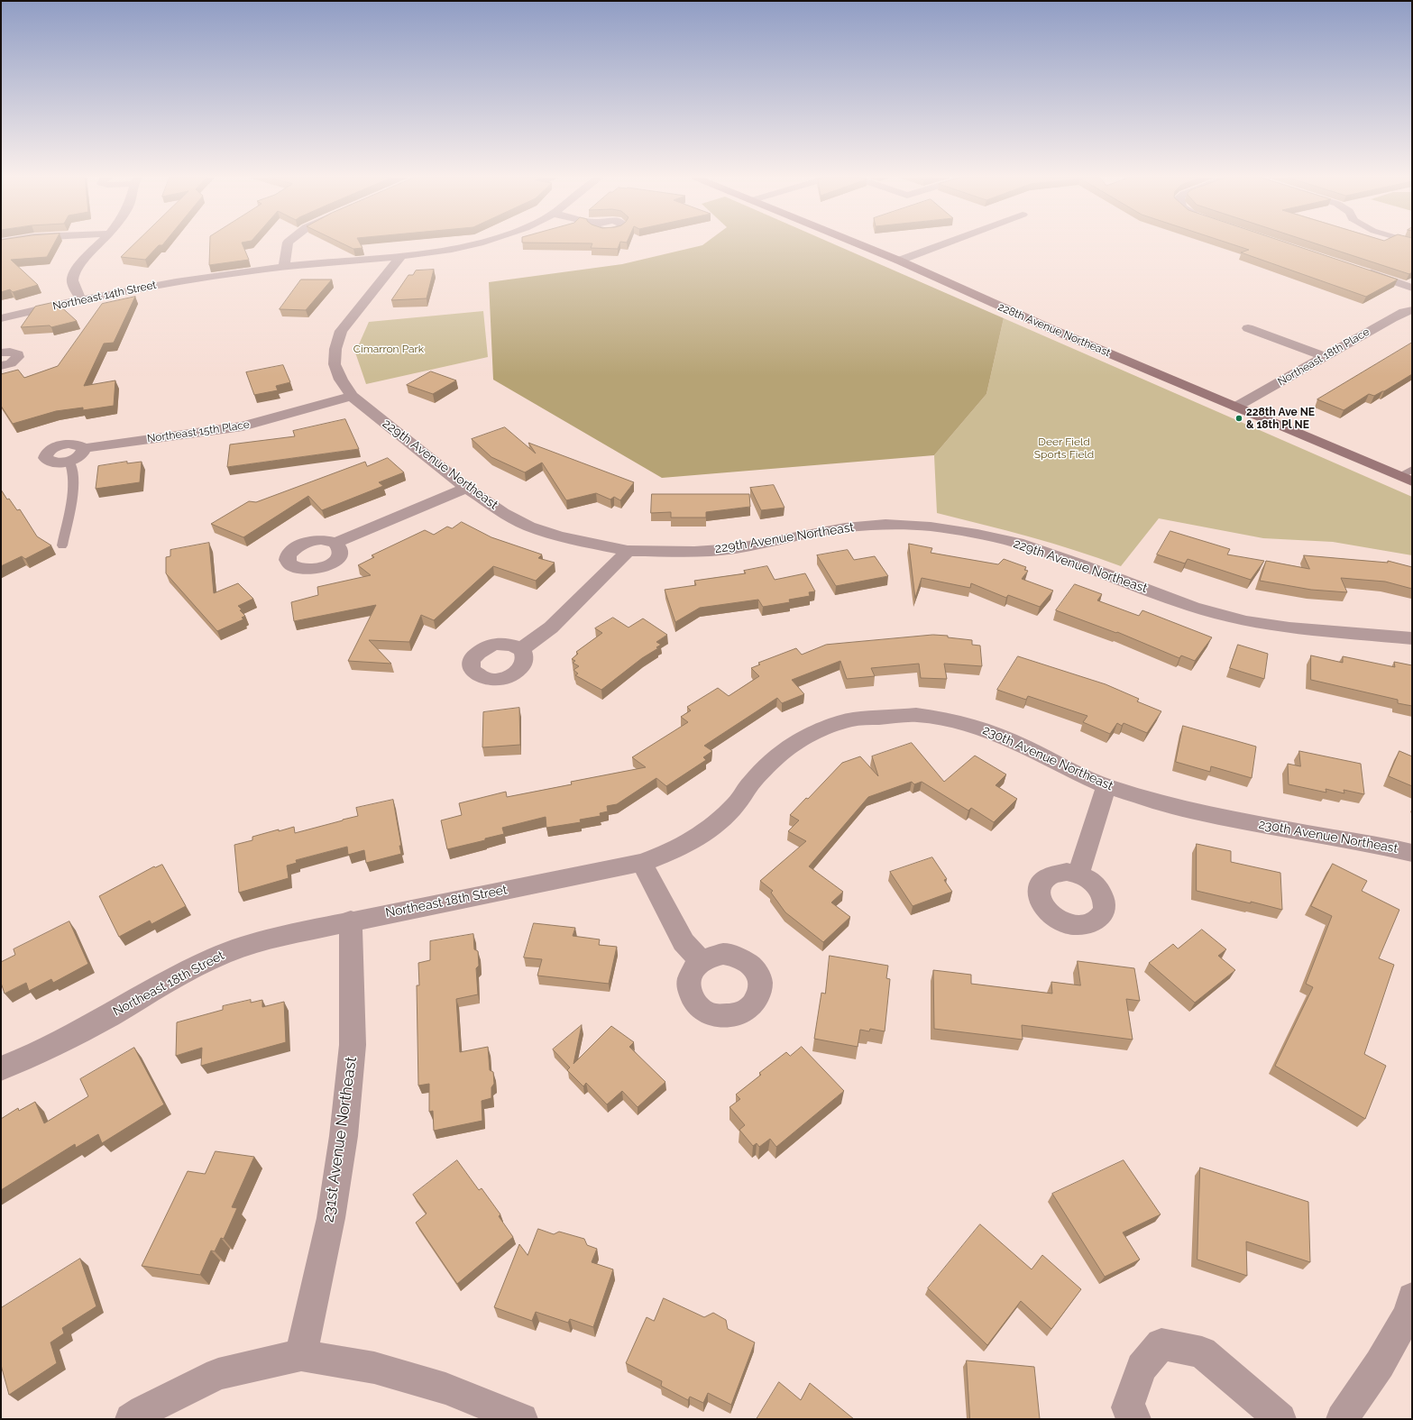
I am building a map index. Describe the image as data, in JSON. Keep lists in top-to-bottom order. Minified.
{"streets":{"main road":["228th Avenue Northeast"],"street":["Northeast 14th Street","Northeast 18th Place","Northeast 15th Place","229th Avenue Northeast","230th Avenue Northeast","Northeast 18th Street","231st Avenue Northeast"]},"crossings":[["Northeast 14th Street","229th Avenue Northeast"],["228th Avenue Northeast","Northeast 18th Place"],["Northeast 15th Place","229th Avenue Northeast"],["230th Avenue Northeast","Northeast 18th Street"],["Northeast 18th Street","231st Avenue Northeast"]],"parks":["Cimarron Park","Deer Field Sports Field"],"places":["228th Ave NE & 18th Pl NE"]}
